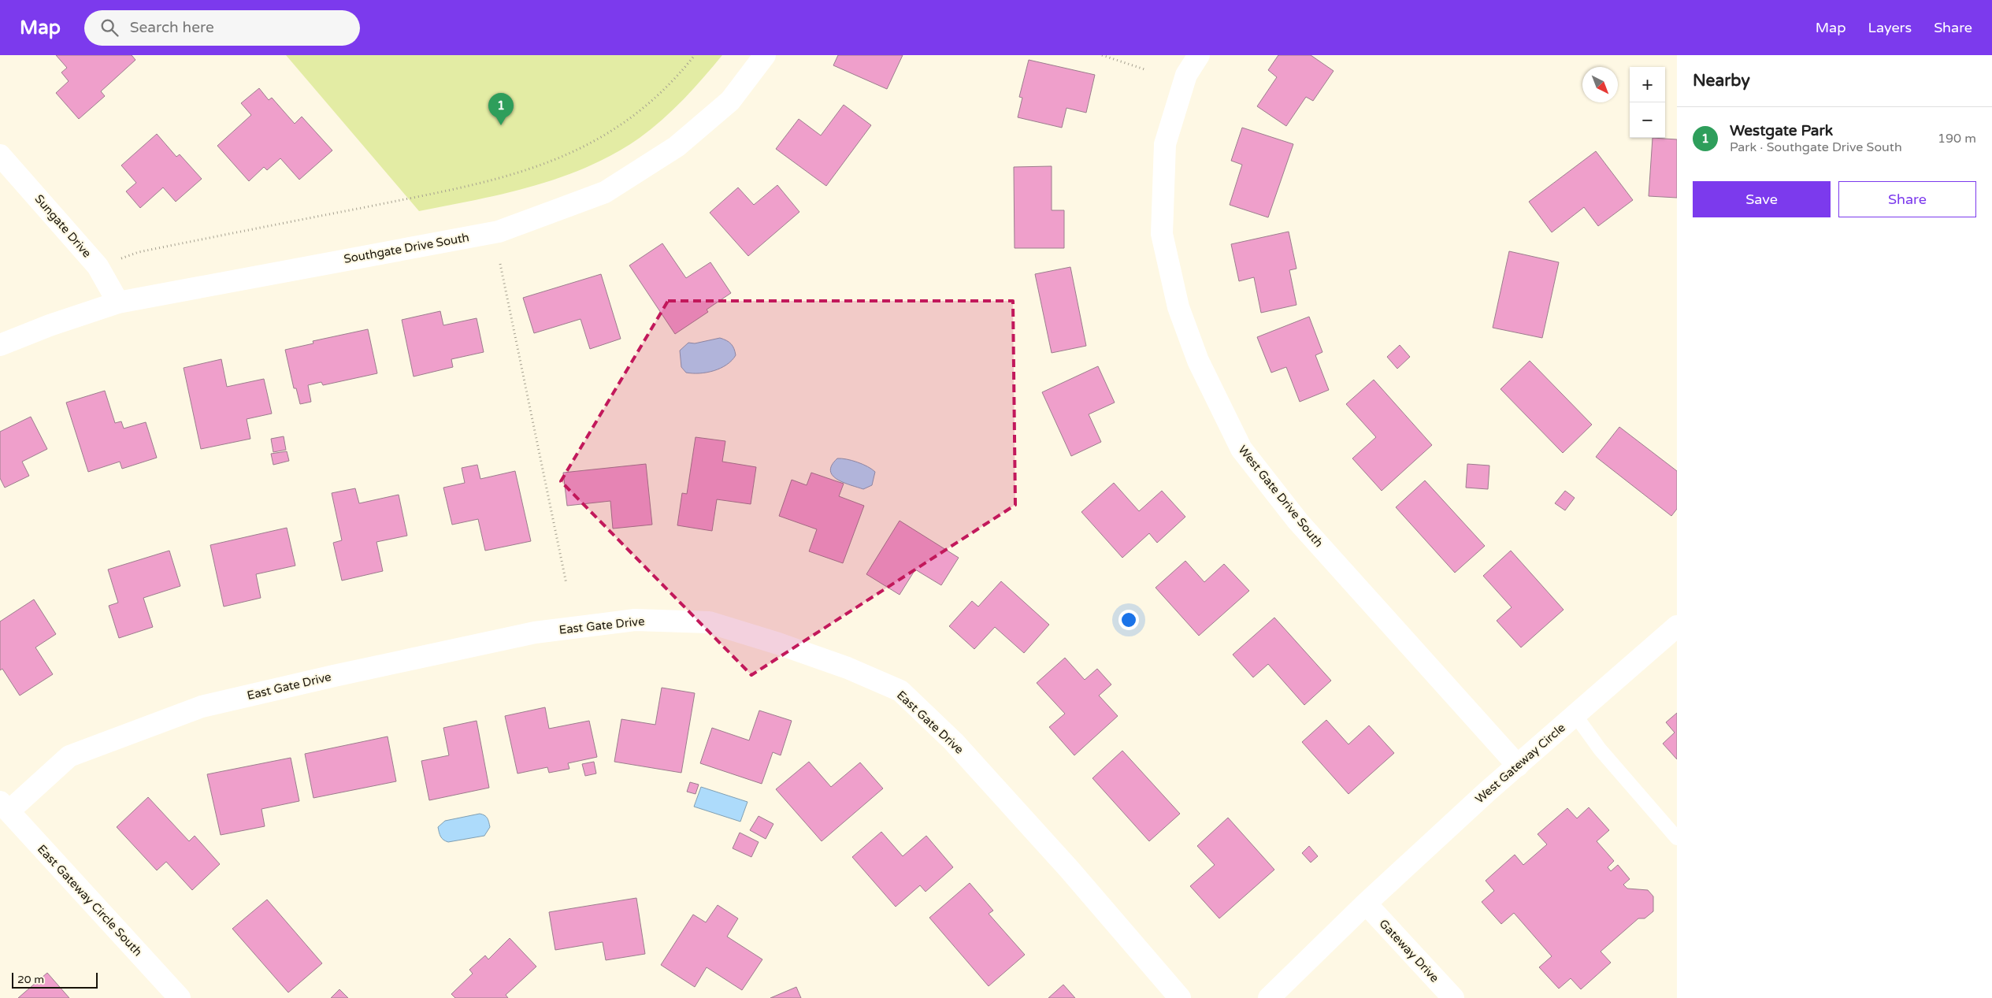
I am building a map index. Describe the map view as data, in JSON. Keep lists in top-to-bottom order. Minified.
{"streets":{"street":["Sungate Drive","Southgate Drive South","West Gate Drive South","East Gate Drive","West Gateway Circle","East Gateway Circle South","Gateway Drive"]},"crossings":[["Sungate Drive","Southgate Drive South"],["West Gate Drive South","West Gateway Circle"],["East Gate Drive","East Gateway Circle South"],["West Gateway Circle","Gateway Drive"]],"scale_bar":"20 m","north":"bottom right","page":{"header":"Map","search":"Search here","nav":["Map","Layers","Share"],"heading":"Nearby","map_buttons":["+","−"],"pins":"1","list":[{"mark":"1","name":"Westgate Park","note":"Park · Southgate Drive South","value":"190 m"}],"buttons":["Save","Share"],"scale":"20 m"}}
